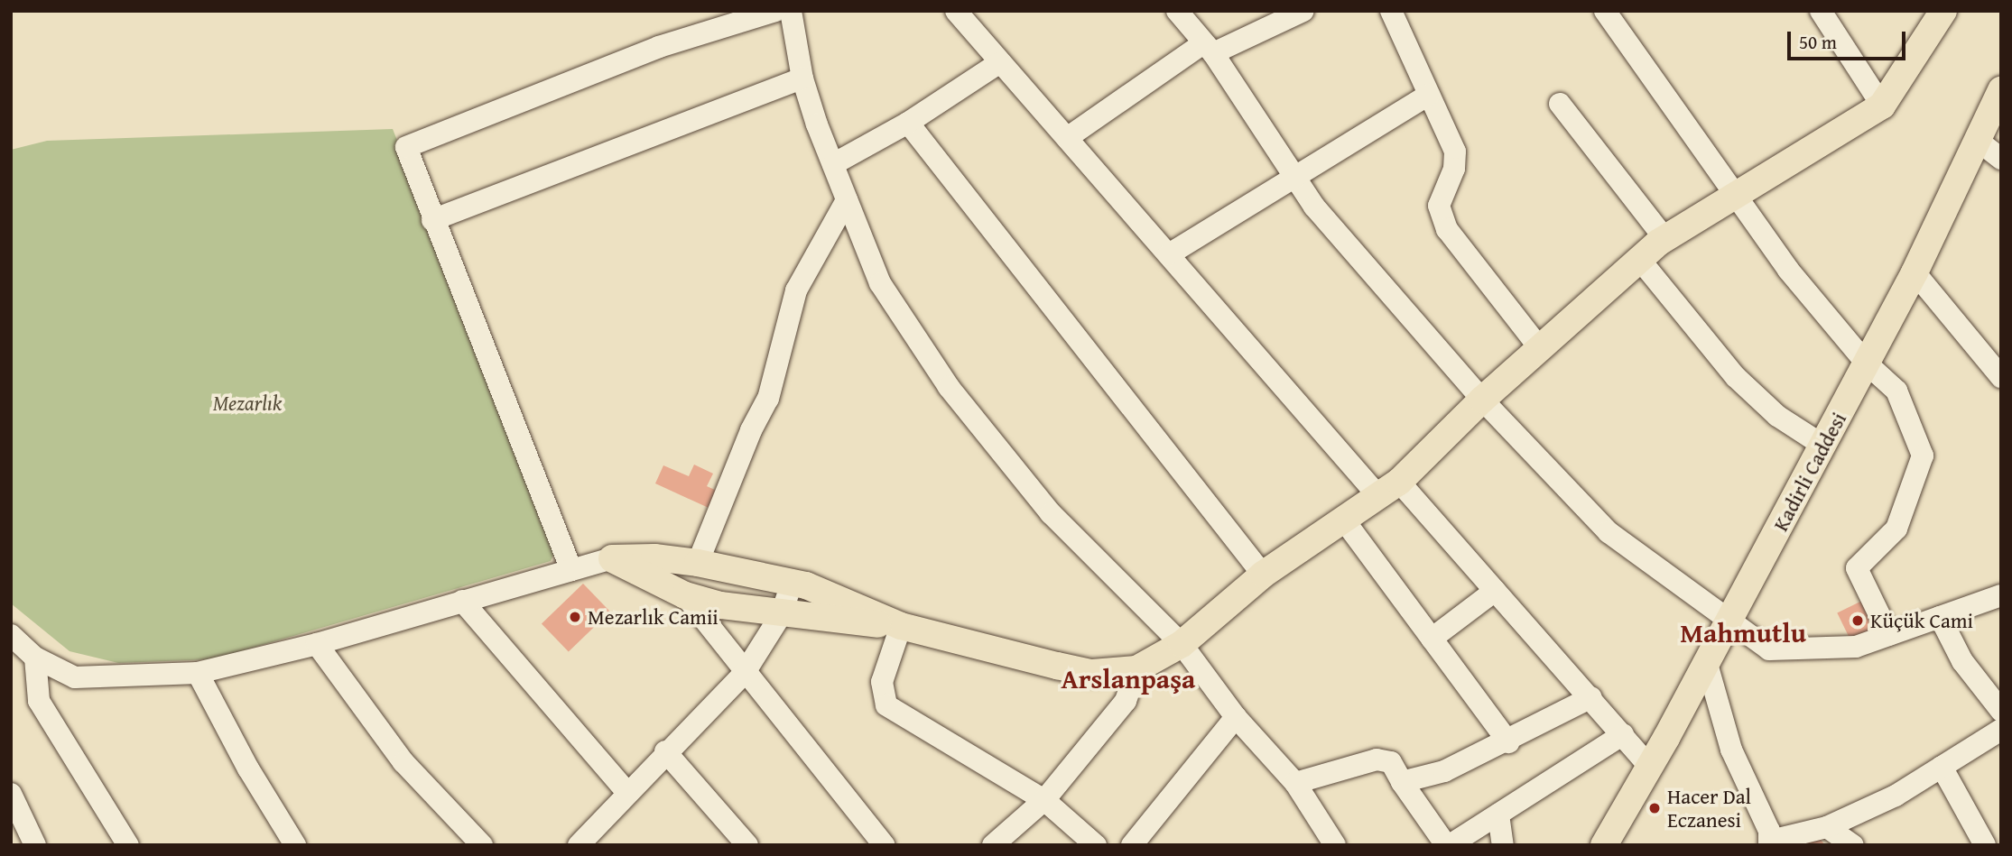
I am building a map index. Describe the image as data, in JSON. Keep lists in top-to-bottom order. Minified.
{"streets":{"main road":["Kadirli Caddesi"]},"districts":["Mahmutlu","Arslanpaşa"],"parks":["Mezarlık"],"places":["Mezarlık Camii","Küçük Cami","Hacer Dal Eczanesi"],"scale_bar":"50 m"}
